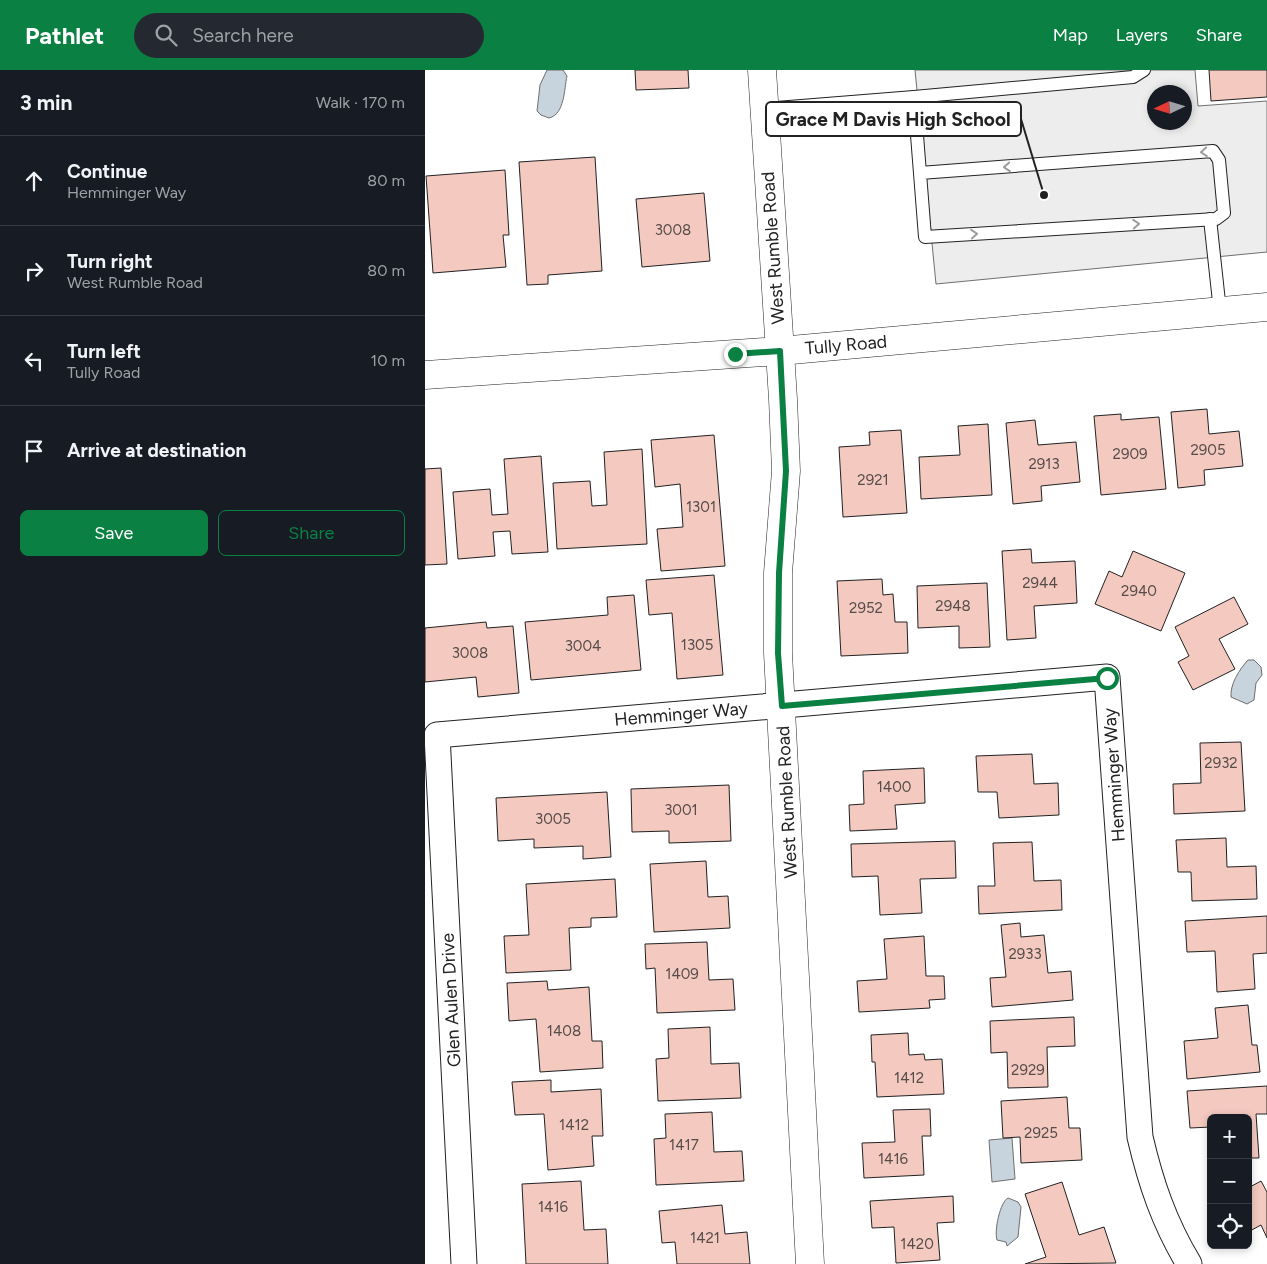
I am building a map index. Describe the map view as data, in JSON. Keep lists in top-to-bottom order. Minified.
{"streets":{"street":["West Rumble Road","Tully Road","Hemminger Way","Glen Aulen Drive"]},"crossings":[["West Rumble Road","Tully Road"],["West Rumble Road","Hemminger Way"],["Hemminger Way","Glen Aulen Drive"]],"places":["Grace M Davis High School"],"house_numbers":["3008","2905","2909","2913","2921","1301","2944","2940","2948","2952","1305","3004","3008","2932","1400","3001","3005","2933","1409","1408","2929","1412","1412","2925","1417","1416","1416","1421","1420"],"north":"left","page":{"header":"Pathlet","search":"Search here","nav":["Map","Layers","Share"],"heading":["3 min","Walk · 170 m"],"list":[["Continue","Hemminger Way","80 m"],["Turn right","West Rumble Road","80 m"],["Turn left","Tully Road","10 m"],"Arrive at destination"],"buttons":["Save","Share"],"map_buttons":["+","−"]}}
